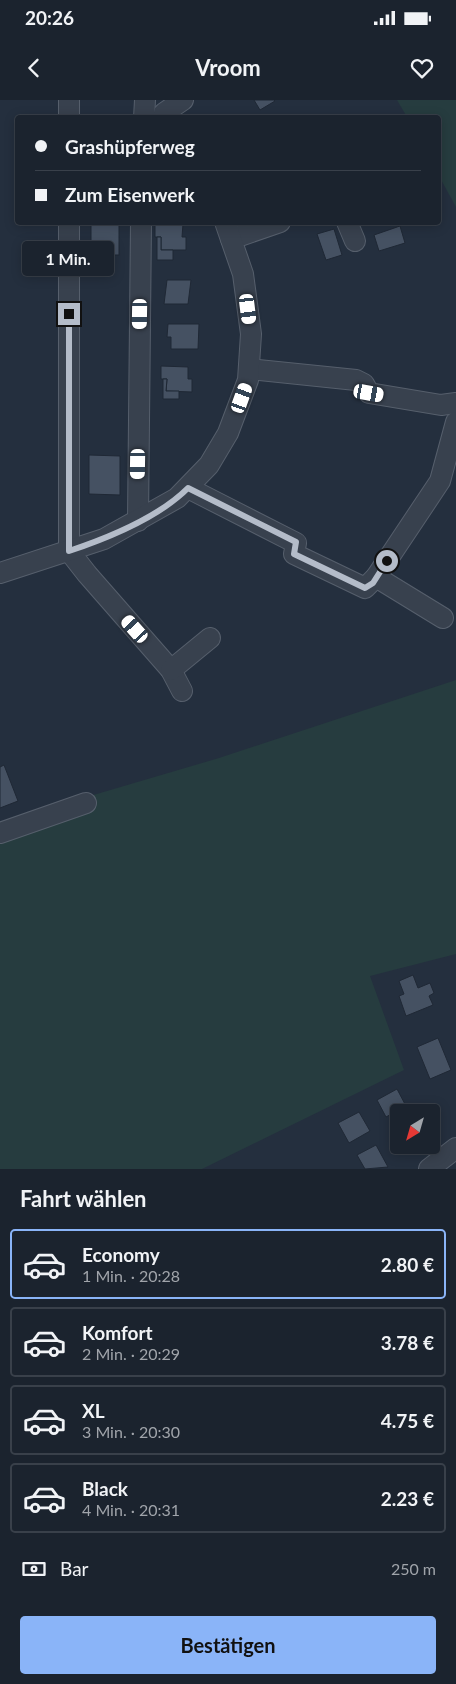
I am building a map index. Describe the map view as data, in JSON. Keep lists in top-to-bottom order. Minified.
{"north":"bottom left","page":{"status":"20:26","header":"Vroom","banner":["Grashüpferweg","Zum Eisenwerk"],"bubble":"1 Min.","heading":"Fahrt wählen","list":[{"name":"Economy","note":"1 Min. · 20:28","value":"2.80 €"},{"name":"Komfort","note":"2 Min. · 20:29","value":"3.78 €"},{"name":"XL","note":"3 Min. · 20:30","value":"4.75 €"},{"name":"Black","note":"4 Min. · 20:31","value":"2.23 €"}],"pay":["Bar","250 m"],"buttons":"Bestätigen"}}
